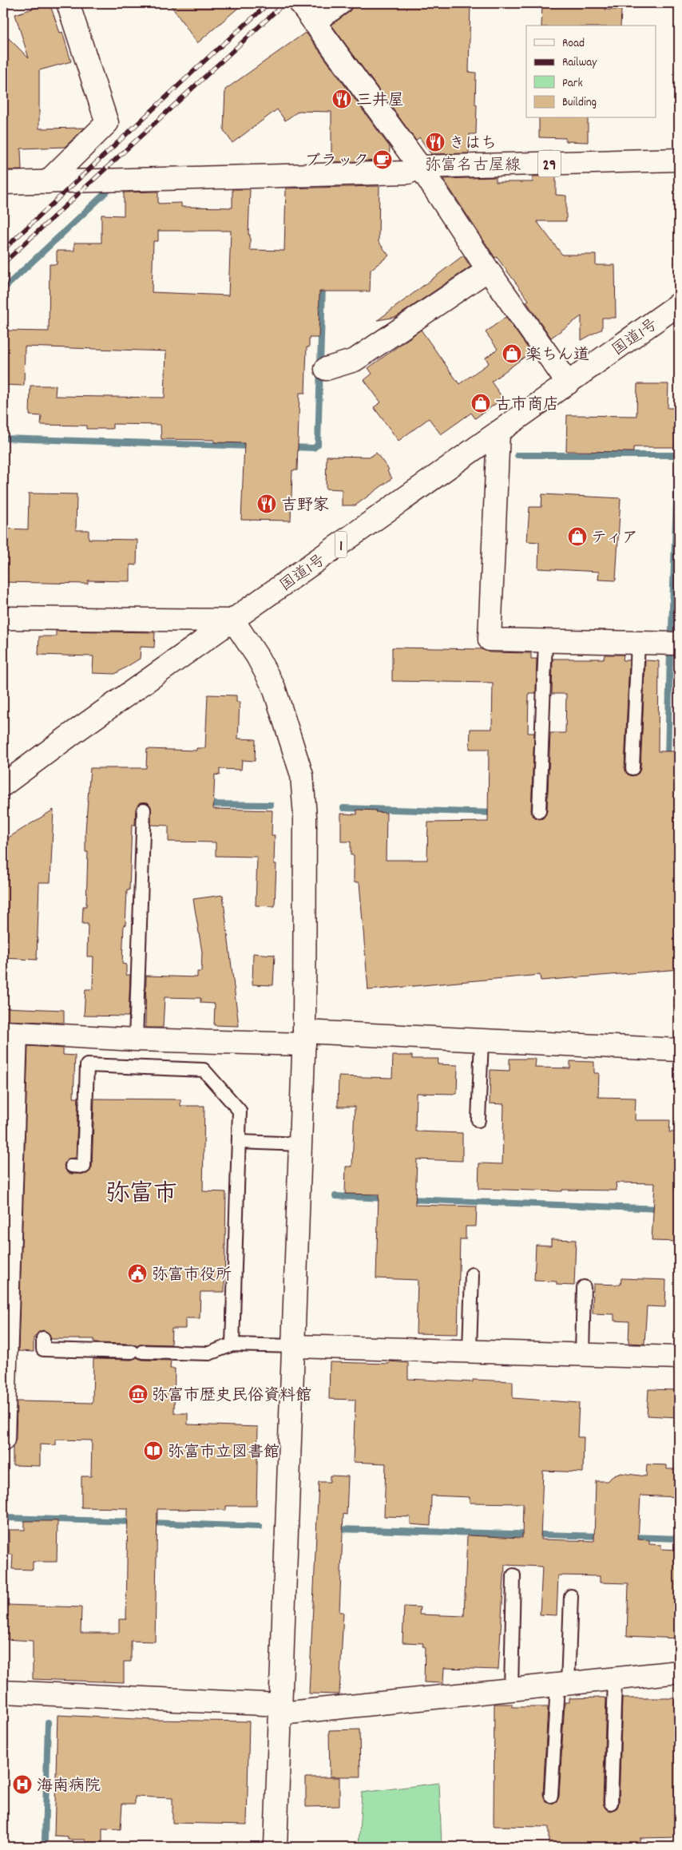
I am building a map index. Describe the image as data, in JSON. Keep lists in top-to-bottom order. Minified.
{"streets":{"main road":["弥富名古屋線","29","国道1号","1"]},"districts":["弥富市"],"places":{"restaurant":["三井屋","きはち","吉野家"],"cafe":["ブラック"],"shop":["楽ちん道","古市商店","ティア"],"public building":["弥富市役所"],"museum":["弥富市歴史民俗資料館"],"library":["弥富市立図書館"],"hospital":["海南病院"]},"legend":["Road","Railway","Park","Building"]}
